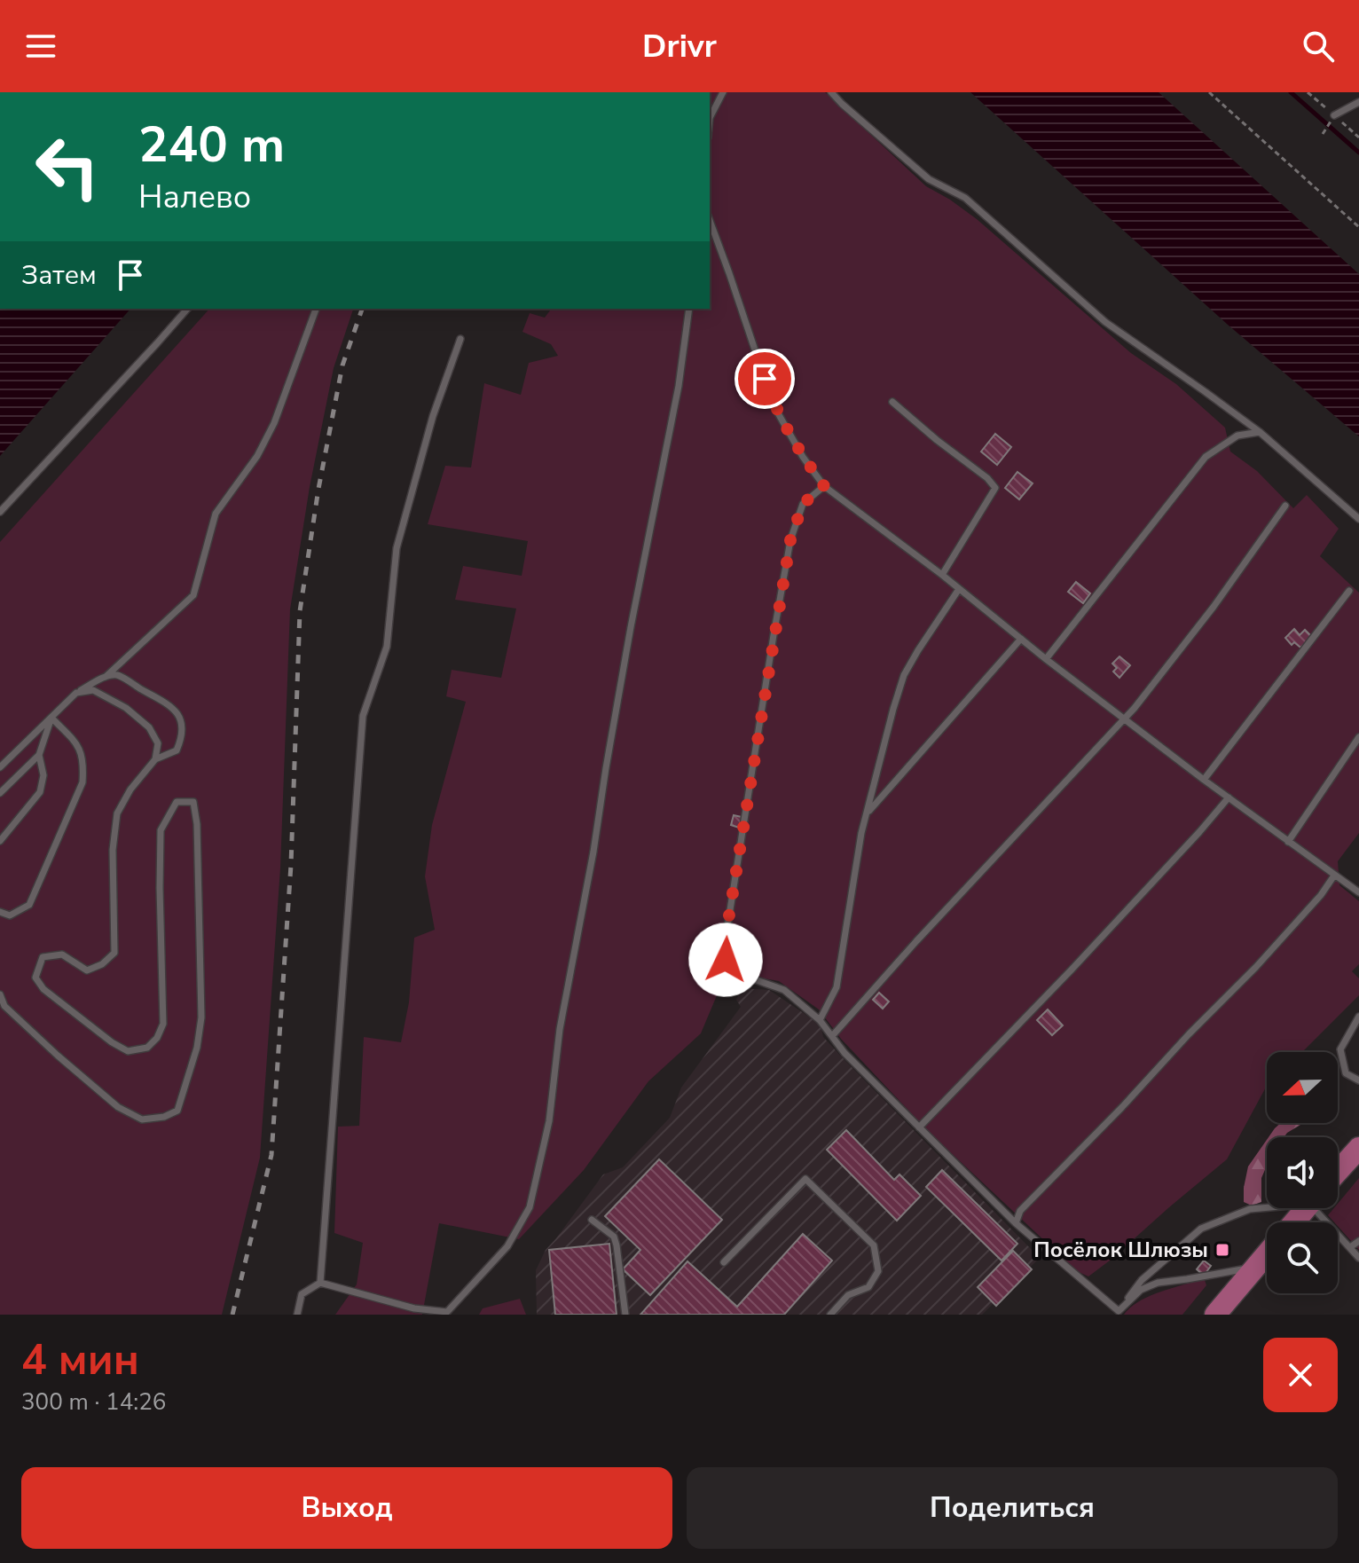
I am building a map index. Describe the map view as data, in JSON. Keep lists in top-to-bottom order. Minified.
{"places":{"transit":["Посёлок Шлюзы"]},"north":"left","page":{"header":"Drivr","turn":["240 m","Налево"],"then":"Затем","heading":["4 мин","300 m · 14:26"],"buttons":["Выход","Поделиться"]}}
